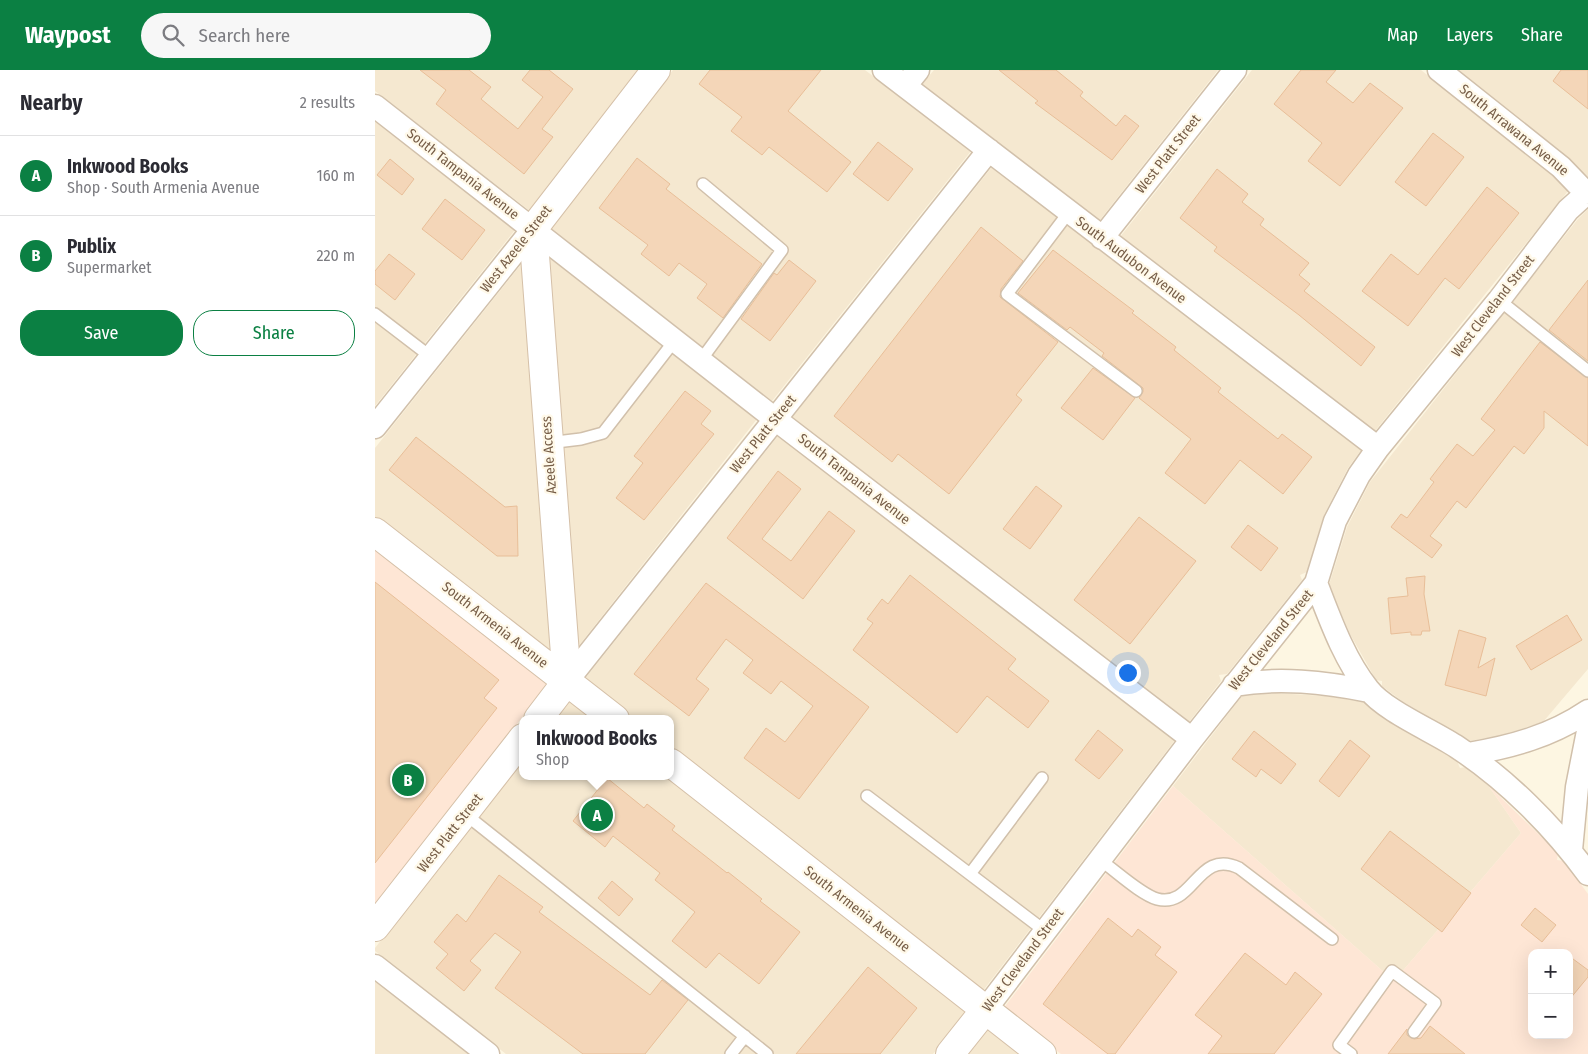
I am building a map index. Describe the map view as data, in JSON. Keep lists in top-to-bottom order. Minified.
{"streets":{"main road":["West Platt Street","West Azeele Street","West Cleveland Street","Azeele Access","South Armenia Avenue"],"street":["South Arrawana Avenue","South Tampania Avenue","South Audubon Avenue"]},"crossings":[["South Arrawana Avenue","West Cleveland Street"],["West Platt Street","South Tampania Avenue"],["West Platt Street","South Audubon Avenue"],["West Platt Street","Azeele Access"],["West Platt Street","South Armenia Avenue"],["South Tampania Avenue","West Azeele Street"],["South Tampania Avenue","West Cleveland Street"],["South Tampania Avenue","Azeele Access"],["West Azeele Street","Azeele Access"],["South Audubon Avenue","West Cleveland Street"],["West Cleveland Street","South Armenia Avenue"],["Azeele Access","South Armenia Avenue"]],"page":{"header":"Waypost","search":"Search here","nav":["Map","Layers","Share"],"heading":["Nearby","2 results"],"list":[{"mark":"A","name":"Inkwood Books","note":"Shop · South Armenia Avenue","value":"160 m"},{"mark":"B","name":"Publix","note":"Supermarket","value":"220 m"}],"buttons":["Save","Share"],"popup":["Inkwood Books","Shop"],"pins":["B","A"],"map_buttons":["+","−"]}}
